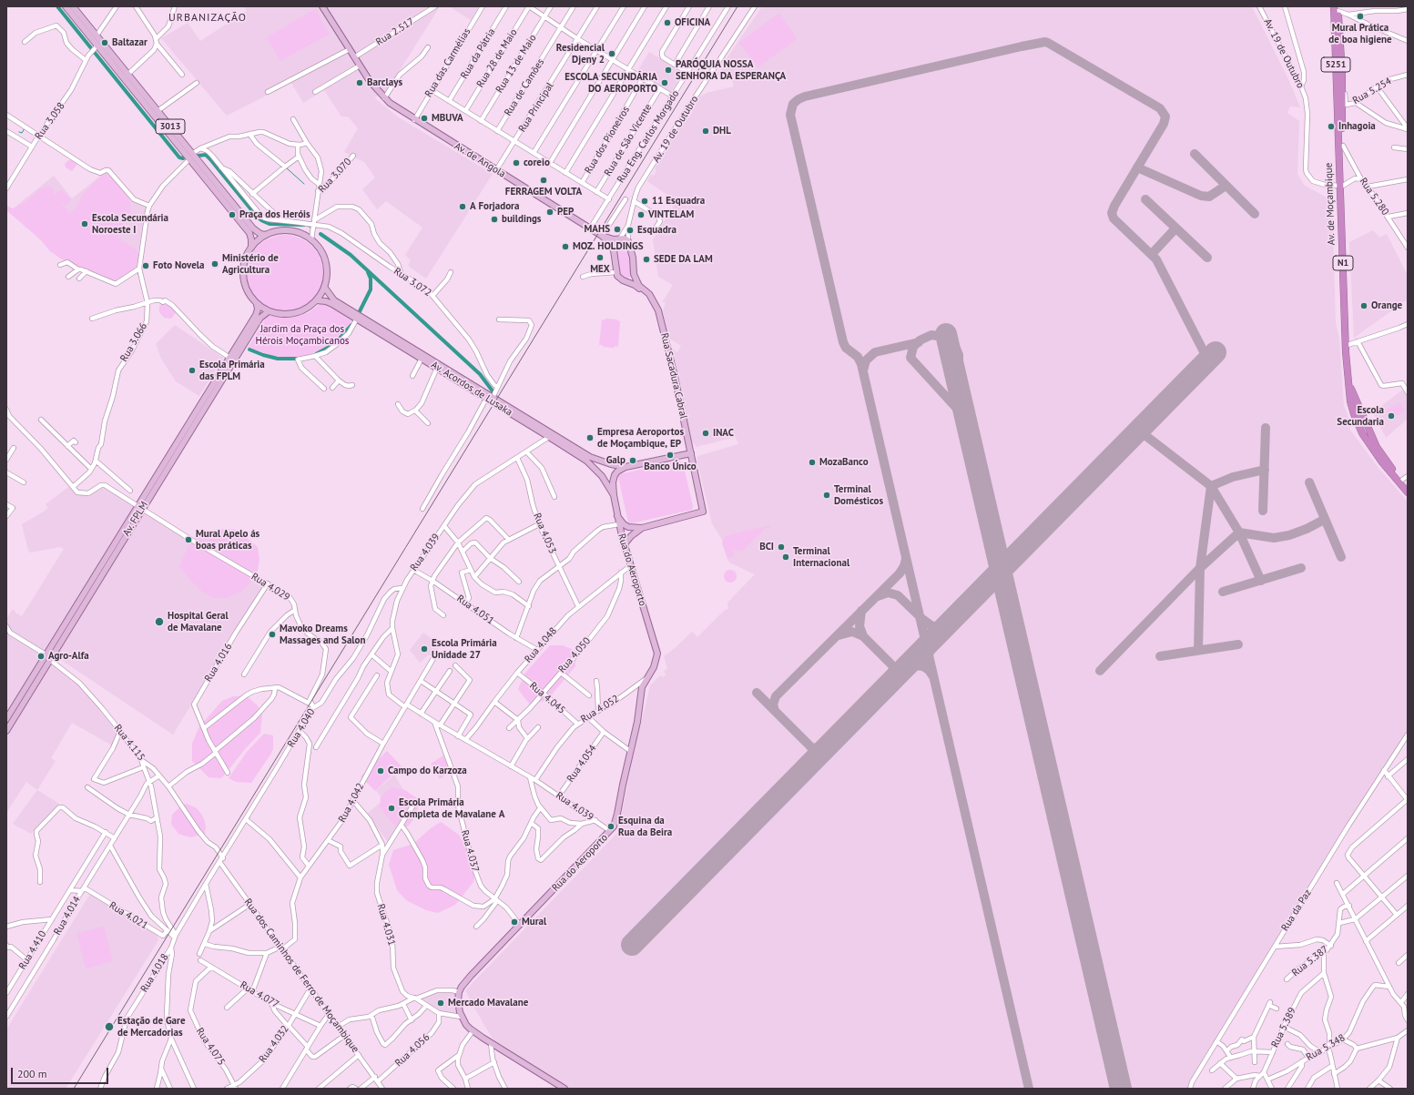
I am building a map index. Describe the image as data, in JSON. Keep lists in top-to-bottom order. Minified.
{"streets":{"highway":["5251","Av. de Moçambique","N1"],"main road":["3013","Av. de Angola","Rua Sacadura Cabral","Av. Acordos de Lusaka","Av. FPLM","Rua do Aeroporto"],"street":["Rua 2.517","Rua da Pátria","Av. 19 de Outubro","Rua 28 de Maio","Rua das Carmélias","Rua 13 de Maio","Rua de Camões","Rua 5.254","Rua Principal","Rua 3.058","Rua Eng. Carlos Morgado","Rua dos Pioneiros","Rua de São Vicente","Rua 3.070","Rua 5.280","Rua 3.072","Rua 3.066","Rua 4.053","Rua 4.039","Rua 4.029","Rua 4.051","Rua 4.048","Rua 4.050","Rua 4.016","Rua 4.045","Rua 4.052","Rua 4.040","Rua 4.115","Rua 4.054","Rua 4.042","Rua 4.037","Rua da Paz","Rua 4.014","Rua 4.021","Rua 4.031","Rua 4.410","Rua 5.387","Rua 4.018","Rua dos Caminhos de Ferro de Moçambique","Rua 4.077","Rua 5.389","Rua 4.032","Rua 4.075","Rua 5.348","Rua 4.056"]},"crossings":[["Rua 2.517","Av. de Angola"],["Av. 19 de Outubro","Av. de Moçambique"],["Av. 19 de Outubro","Rua Sacadura Cabral"],["Rua das Carmélias","Av. de Angola"],["Rua 5.254","Av. de Moçambique"],["Rua Principal","Av. de Angola"],["Rua 3.058","3013"],["3013","Rua 3.066"],["Rua Eng. Carlos Morgado","Av. de Angola"],["Rua 3.070","Rua 3.072"],["Rua 3.070","Av. Acordos de Lusaka"],["Rua 3.070","Av. FPLM"],["Rua 5.280","Av. de Moçambique"],["Rua 3.066","Rua 4.029"],["Rua Sacadura Cabral","Rua do Aeroporto"],["Av. Acordos de Lusaka","Av. FPLM"],["Av. Acordos de Lusaka","Rua 4.039"],["Av. Acordos de Lusaka","Rua do Aeroporto"],["Av. FPLM","Rua 4.029"],["Av. FPLM","Rua 4.115"],["Rua 4.053","Rua 4.039"],["Rua 4.053","Rua 4.048"],["Rua 4.039","Rua do Aeroporto"],["Rua 4.039","Rua 4.051"],["Rua 4.039","Rua 4.048"],["Rua 4.039","Rua 4.052"],["Rua 4.039","Rua 4.040"],["Rua 4.039","Rua 4.054"],["Rua 4.039","Rua 4.042"],["Rua 4.039","Rua 4.037"],["Rua do Aeroporto","Rua 4.048"],["Rua do Aeroporto","Rua 4.052"],["Rua do Aeroporto","Rua 4.037"],["Rua 4.029","Rua 4.016"],["Rua 4.029","Rua 4.040"],["Rua 4.051","Rua 4.048"],["Rua 4.048","Rua 4.050"],["Rua 4.048","Rua 4.045"],["Rua 4.050","Rua 4.045"],["Rua 4.045","Rua 4.052"],["Rua 4.040","Rua 4.115"],["Rua 4.040","Rua 4.018"],["Rua 4.040","Rua dos Caminhos de Ferro de Moçambique"],["Rua 4.042","Rua 4.031"],["Rua 4.042","Rua dos Caminhos de Ferro de Moçambique"],["Rua 4.014","Rua 4.021"],["Rua 4.031","Rua 4.056"],["Rua 4.018","Rua dos Caminhos de Ferro de Moçambique"],["Rua dos Caminhos de Ferro de Moçambique","Rua 4.032"],["Rua dos Caminhos de Ferro de Moçambique","Rua 4.056"],["Rua 4.077","Rua 4.032"],["Rua 4.077","Rua 4.075"],["Rua 4.032","Rua 4.075"]],"districts":["URBANIZAÇÃO"],"parks":["Jardim da Praça dos Hérois Moçambicanos"],"places":["Mural Prática de boa higiene","OFICINA","Baltazar","Residencial Djeny 2","PARÓQUIA NOSSA SENHORA DA ESPERANÇA","Barclays","ESCOLA SECUNDÁRIA DO AEROPORTO","MBUVA","Inhagoia","DHL","coreio","FERRAGEM VOLTA","11 Esquadra","A Forjadora","PEP","Praça dos Heróis","VINTELAM","buildings","Escola Secundária Noroeste I","MAHS","Esquadra","MOZ. HOLDINGS","MEX","SEDE DA LAM","Ministério de Agricultura","Foto Novela","Orange","Escola Primária das FPLM","Escola Secundaria","INAC","Empresa Aeroportos de Moçambique, EP","Banco Único","Galp","MozaBanco","Terminal Domésticos","Mural Apelo ás boas práticas","BCI","Terminal Internacional","Hospital Geral de Mavalane","Mavoko Dreams Massages and Salon","Escola Primária Unidade 27","Agro-Alfa","Campo do Karzoza","Escola Primária Completa de Mavalane A","Esquina da Rua da Beira","Mural","Mercado Mavalane","Estação de Gare de Mercadorias"],"scale_bar":"200 m"}
